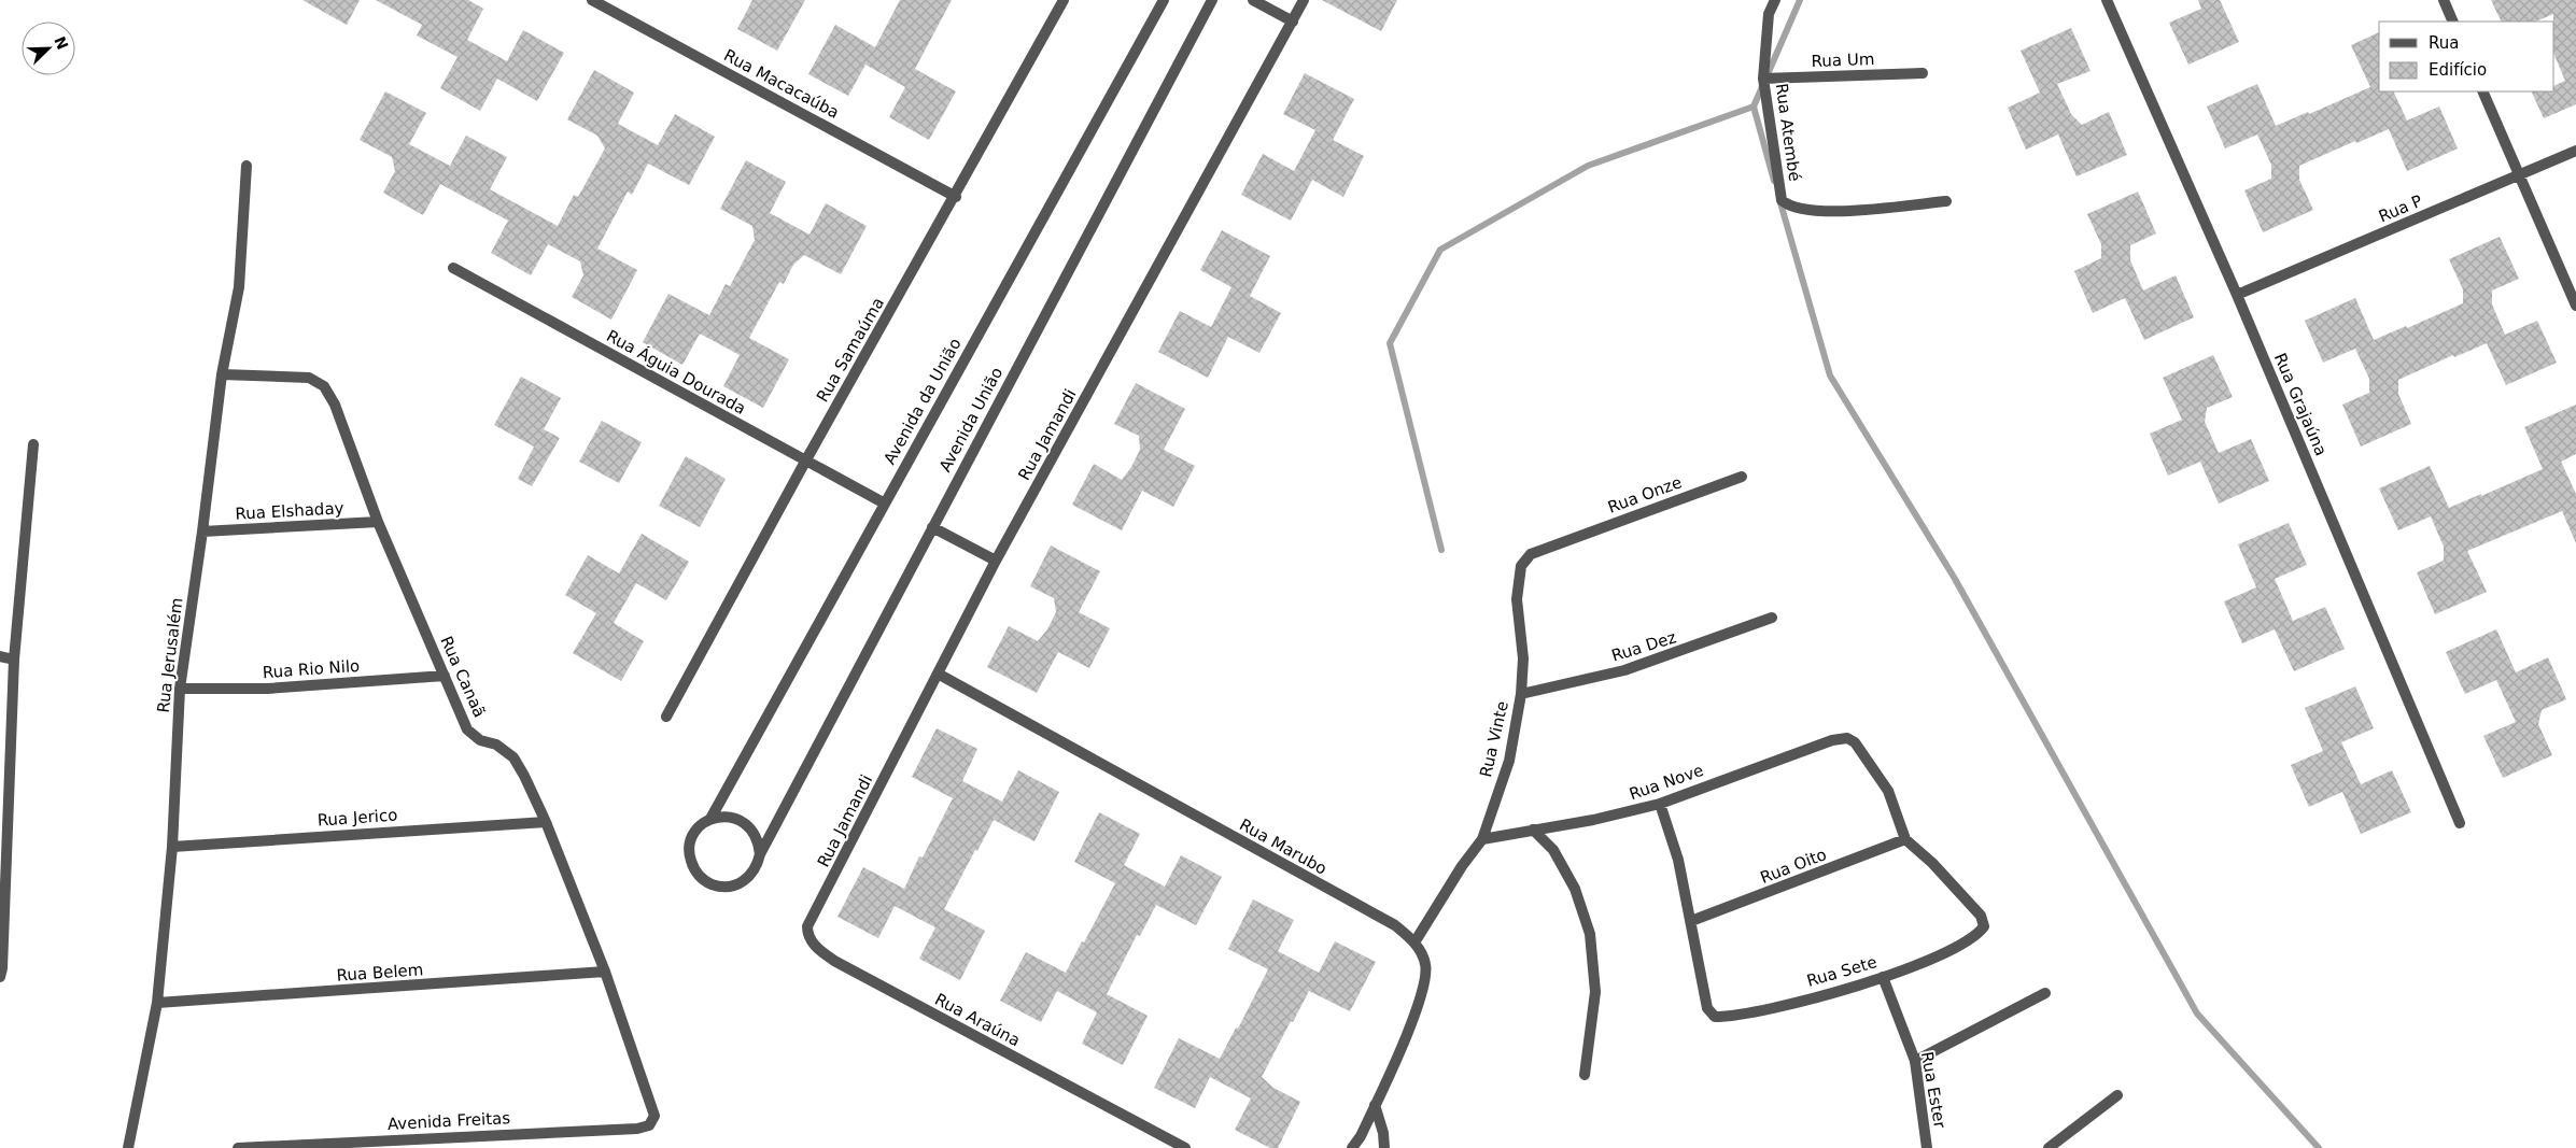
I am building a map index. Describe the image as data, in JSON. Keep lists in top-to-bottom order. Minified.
{"streets":{"street":["Rua Um","Rua Macacaúba","Rua Atembé","Rua P","Rua Samaúma","Rua Águia Dourada","Avenida da União","Rua Grajaúna","Avenida União","Rua Jamandi","Rua Onze","Rua Elshaday","Rua Dez","Rua Jerusalém","Rua Rio Nilo","Rua Canaã","Rua Vinte","Rua Nove","Rua Jerico","Rua Marubo","Rua Oito","Rua Sete","Rua Belem","Rua Araúna","Rua Ester","Avenida Freitas"]},"crossings":[["Rua Um","Rua Atembé"],["Rua Macacaúba","Rua Samaúma"],["Rua P","Rua Grajaúna"],["Rua Samaúma","Rua Águia Dourada"],["Rua Águia Dourada","Avenida da União"],["Avenida da União","Avenida União"],["Rua Jamandi","Rua Marubo"],["Rua Jamandi","Rua Araúna"],["Rua Onze","Rua Vinte"],["Rua Elshaday","Rua Jerusalém"],["Rua Elshaday","Rua Canaã"],["Rua Dez","Rua Vinte"],["Rua Jerusalém","Rua Rio Nilo"],["Rua Jerusalém","Rua Canaã"],["Rua Jerusalém","Rua Jerico"],["Rua Jerusalém","Rua Belem"],["Rua Rio Nilo","Rua Canaã"],["Rua Canaã","Rua Jerico"],["Rua Canaã","Rua Belem"],["Rua Canaã","Avenida Freitas"],["Rua Vinte","Rua Nove"],["Rua Vinte","Rua Marubo"],["Rua Nove","Rua Oito"],["Rua Nove","Rua Sete"],["Rua Oito","Rua Sete"],["Rua Sete","Rua Ester"]],"legend":["Rua","Edifício"],"north":"top right"}
